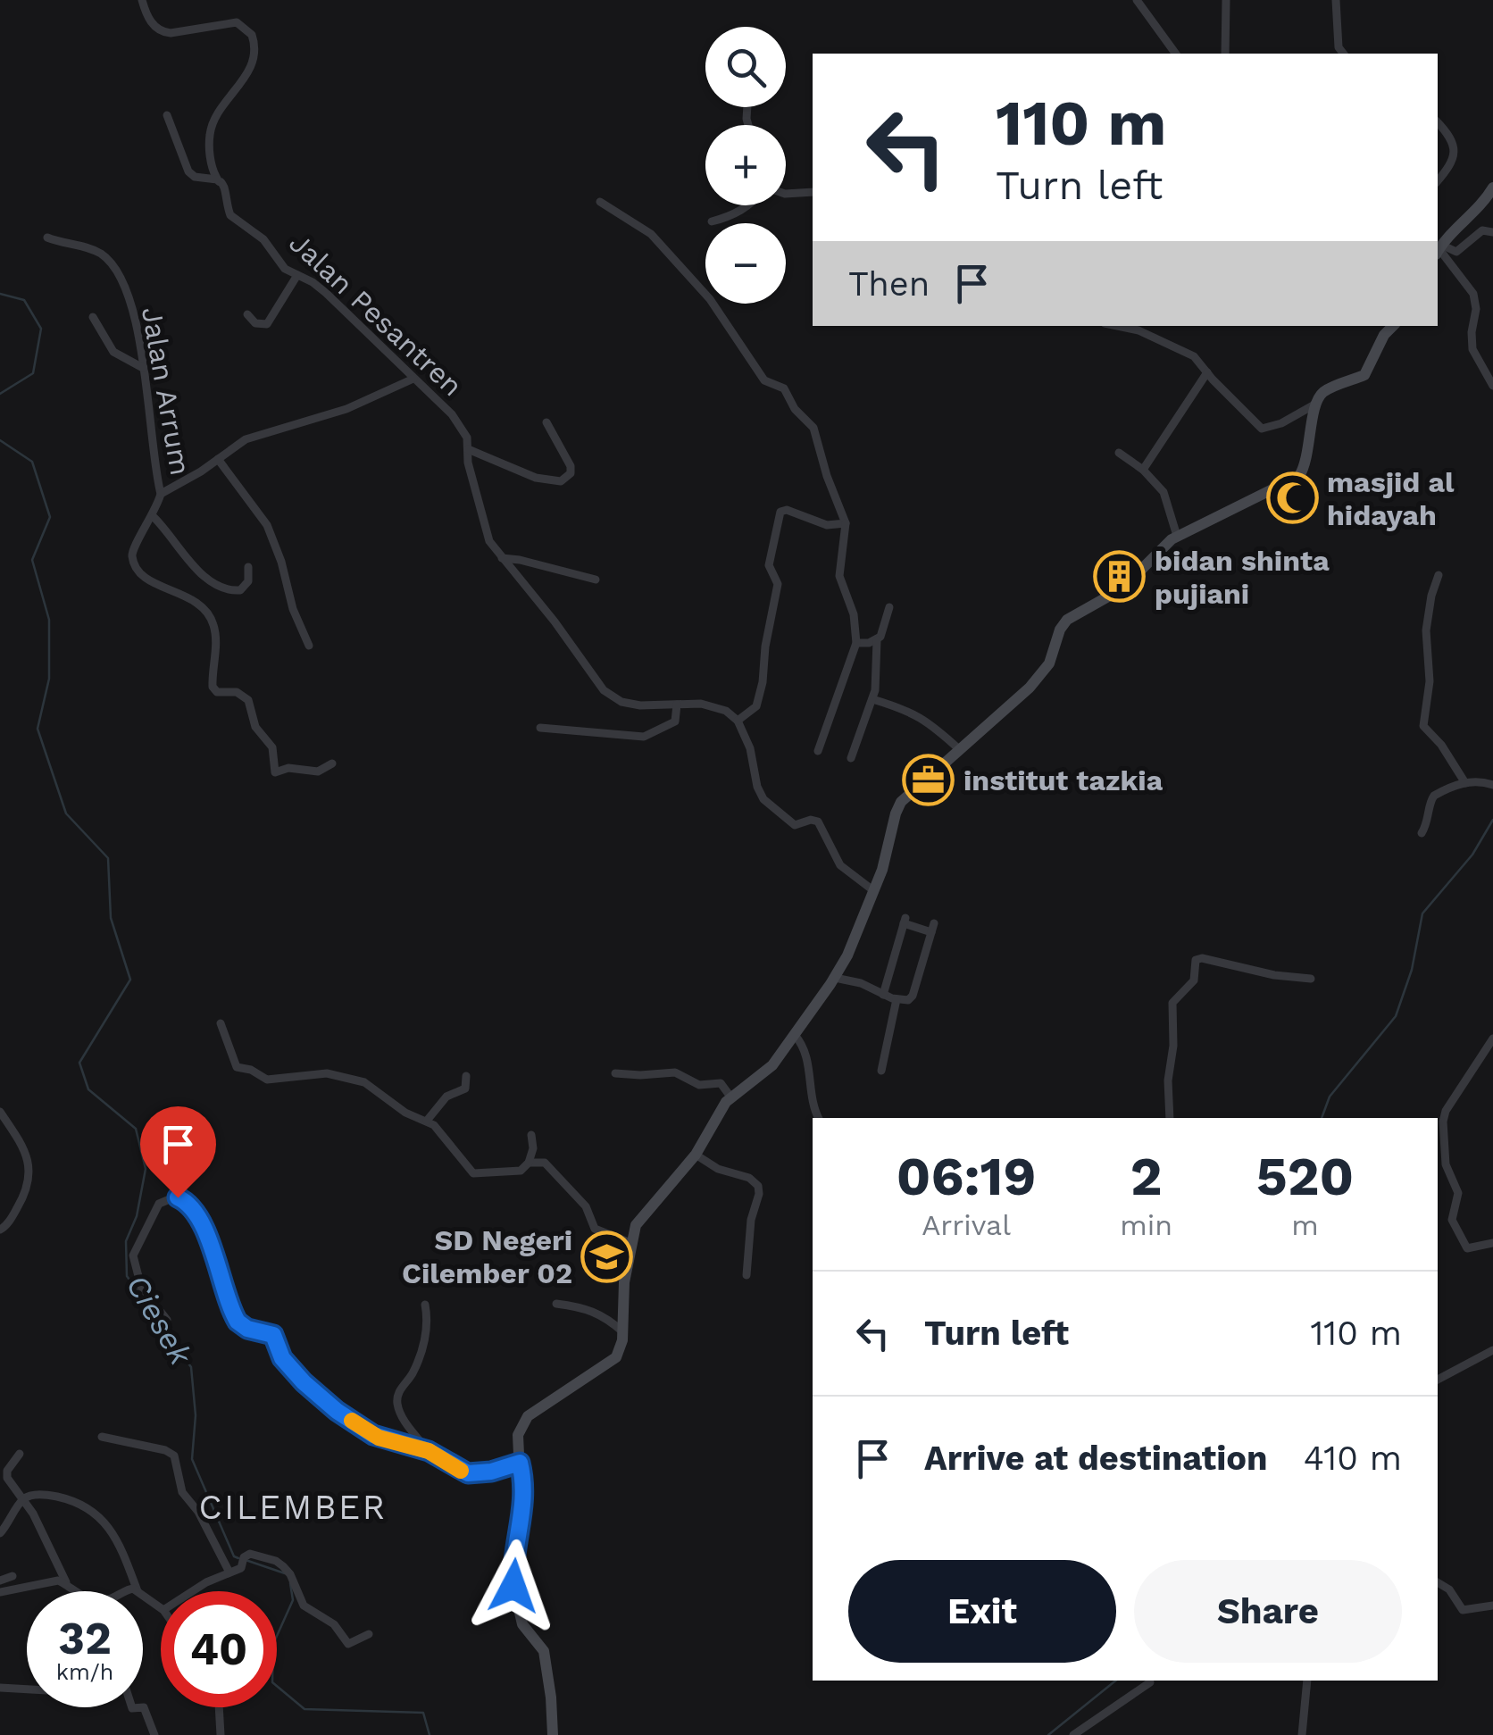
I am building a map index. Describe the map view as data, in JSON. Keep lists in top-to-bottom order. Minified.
{"streets":{"street":["Jalan Pesantren","Jalan Arrum"]},"districts":["CILEMBER"],"water":["Ciesek"],"places":{"mosque":["masjid al hidayah"],"building":["bidan shinta pujiani"],"office":["institut tazkia"],"school or university":["SD Negeri Cilember 02"]},"page":{"map_buttons":["+","−"],"turn":["110 m","Turn left"],"then":"Then","eta":["06:19","Arrival","2","min","520","m"],"list":[{"name":"Turn left","value":"110 m"},{"name":"Arrive at destination","value":"410 m"}],"buttons":["Exit","Share"],"speed":"32 km/h","limit":"40"}}
